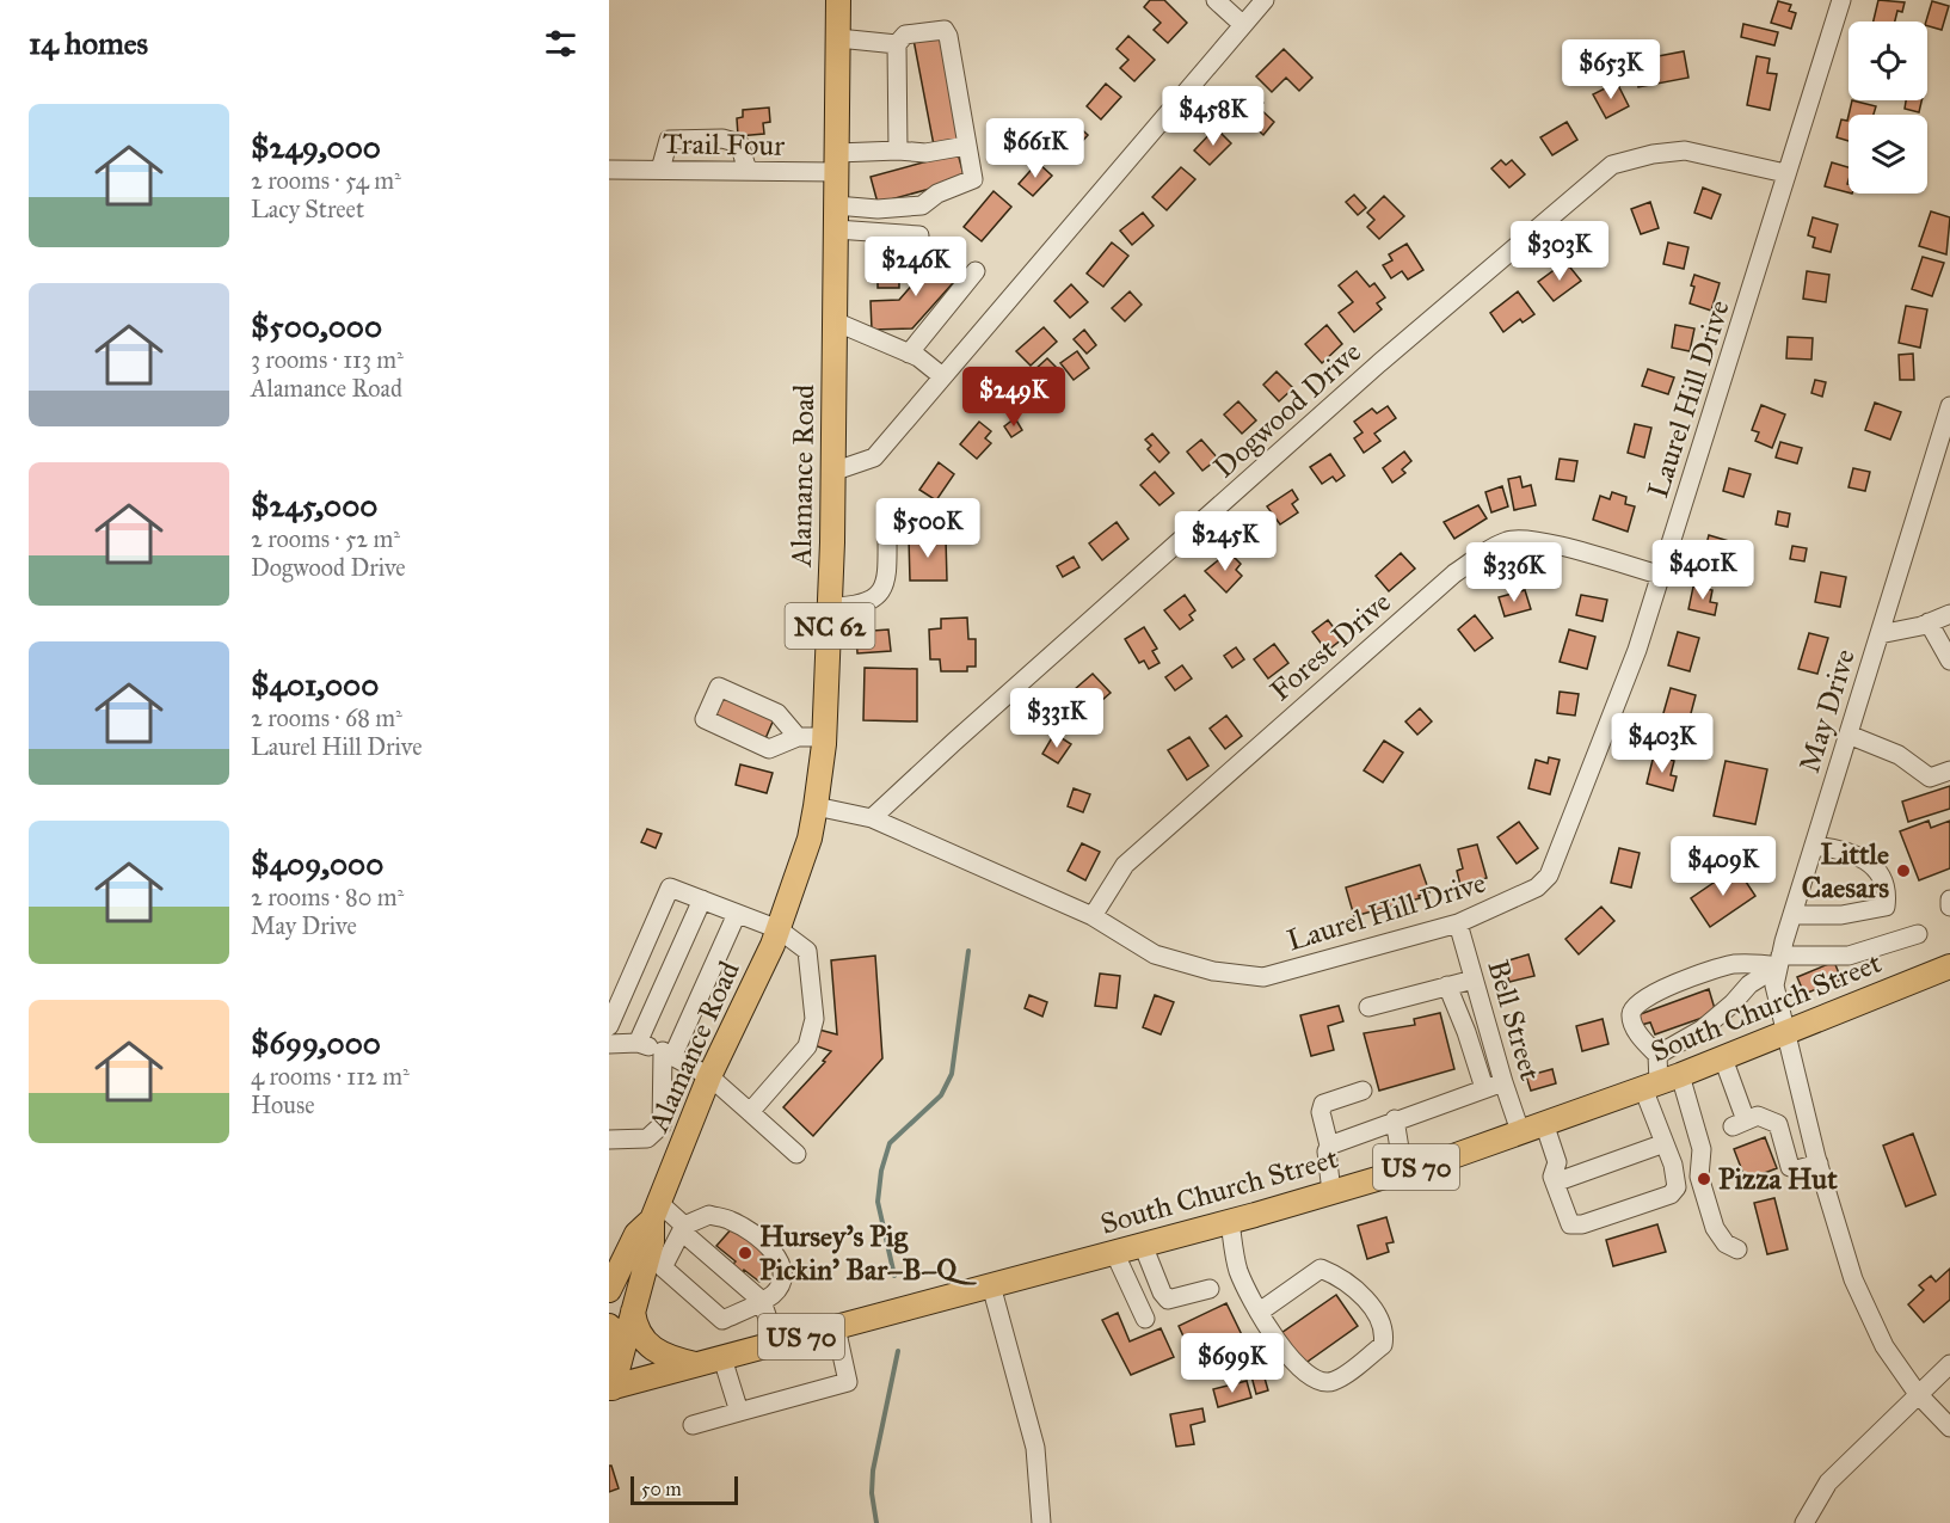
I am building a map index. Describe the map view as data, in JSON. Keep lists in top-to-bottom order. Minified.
{"streets":{"main road":["Alamance Road","NC 62","South Church Street","US 70"],"street":["Trail Four","Laurel Hill Drive","Dogwood Drive","Forest Drive","May Drive","Bell Street"]},"crossings":[["Trail Four","Alamance Road"],["Laurel Hill Drive","Dogwood Drive"],["Laurel Hill Drive","Alamance Road"],["Laurel Hill Drive","Forest Drive"],["Laurel Hill Drive","Bell Street"],["Alamance Road","South Church Street"],["May Drive","South Church Street"],["South Church Street","Bell Street"]],"places":["Little Caesars","Pizza Hut","Hursey’s Pig Pickin’ Bar–B–Q"],"scale_bar":"50 m","page":{"heading":"14 homes","price":["$653K","$458K","$661K","$303K","$246K","$249K","$500K","$245K","$401K","$336K","$331K","$403K","$409K","$699K"],"list":[{"name":"$249,000","note":"2 rooms · 54 m² · Lacy Street"},{"name":"$500,000","note":"3 rooms · 113 m² · Alamance Road"},{"name":"$245,000","note":"2 rooms · 52 m² · Dogwood Drive"},{"name":"$401,000","note":"2 rooms · 68 m² · Laurel Hill Drive"},{"name":"$409,000","note":"2 rooms · 80 m² · May Drive"},{"name":"$699,000","note":"4 rooms · 112 m² · House"}],"scale":"50 m"}}
